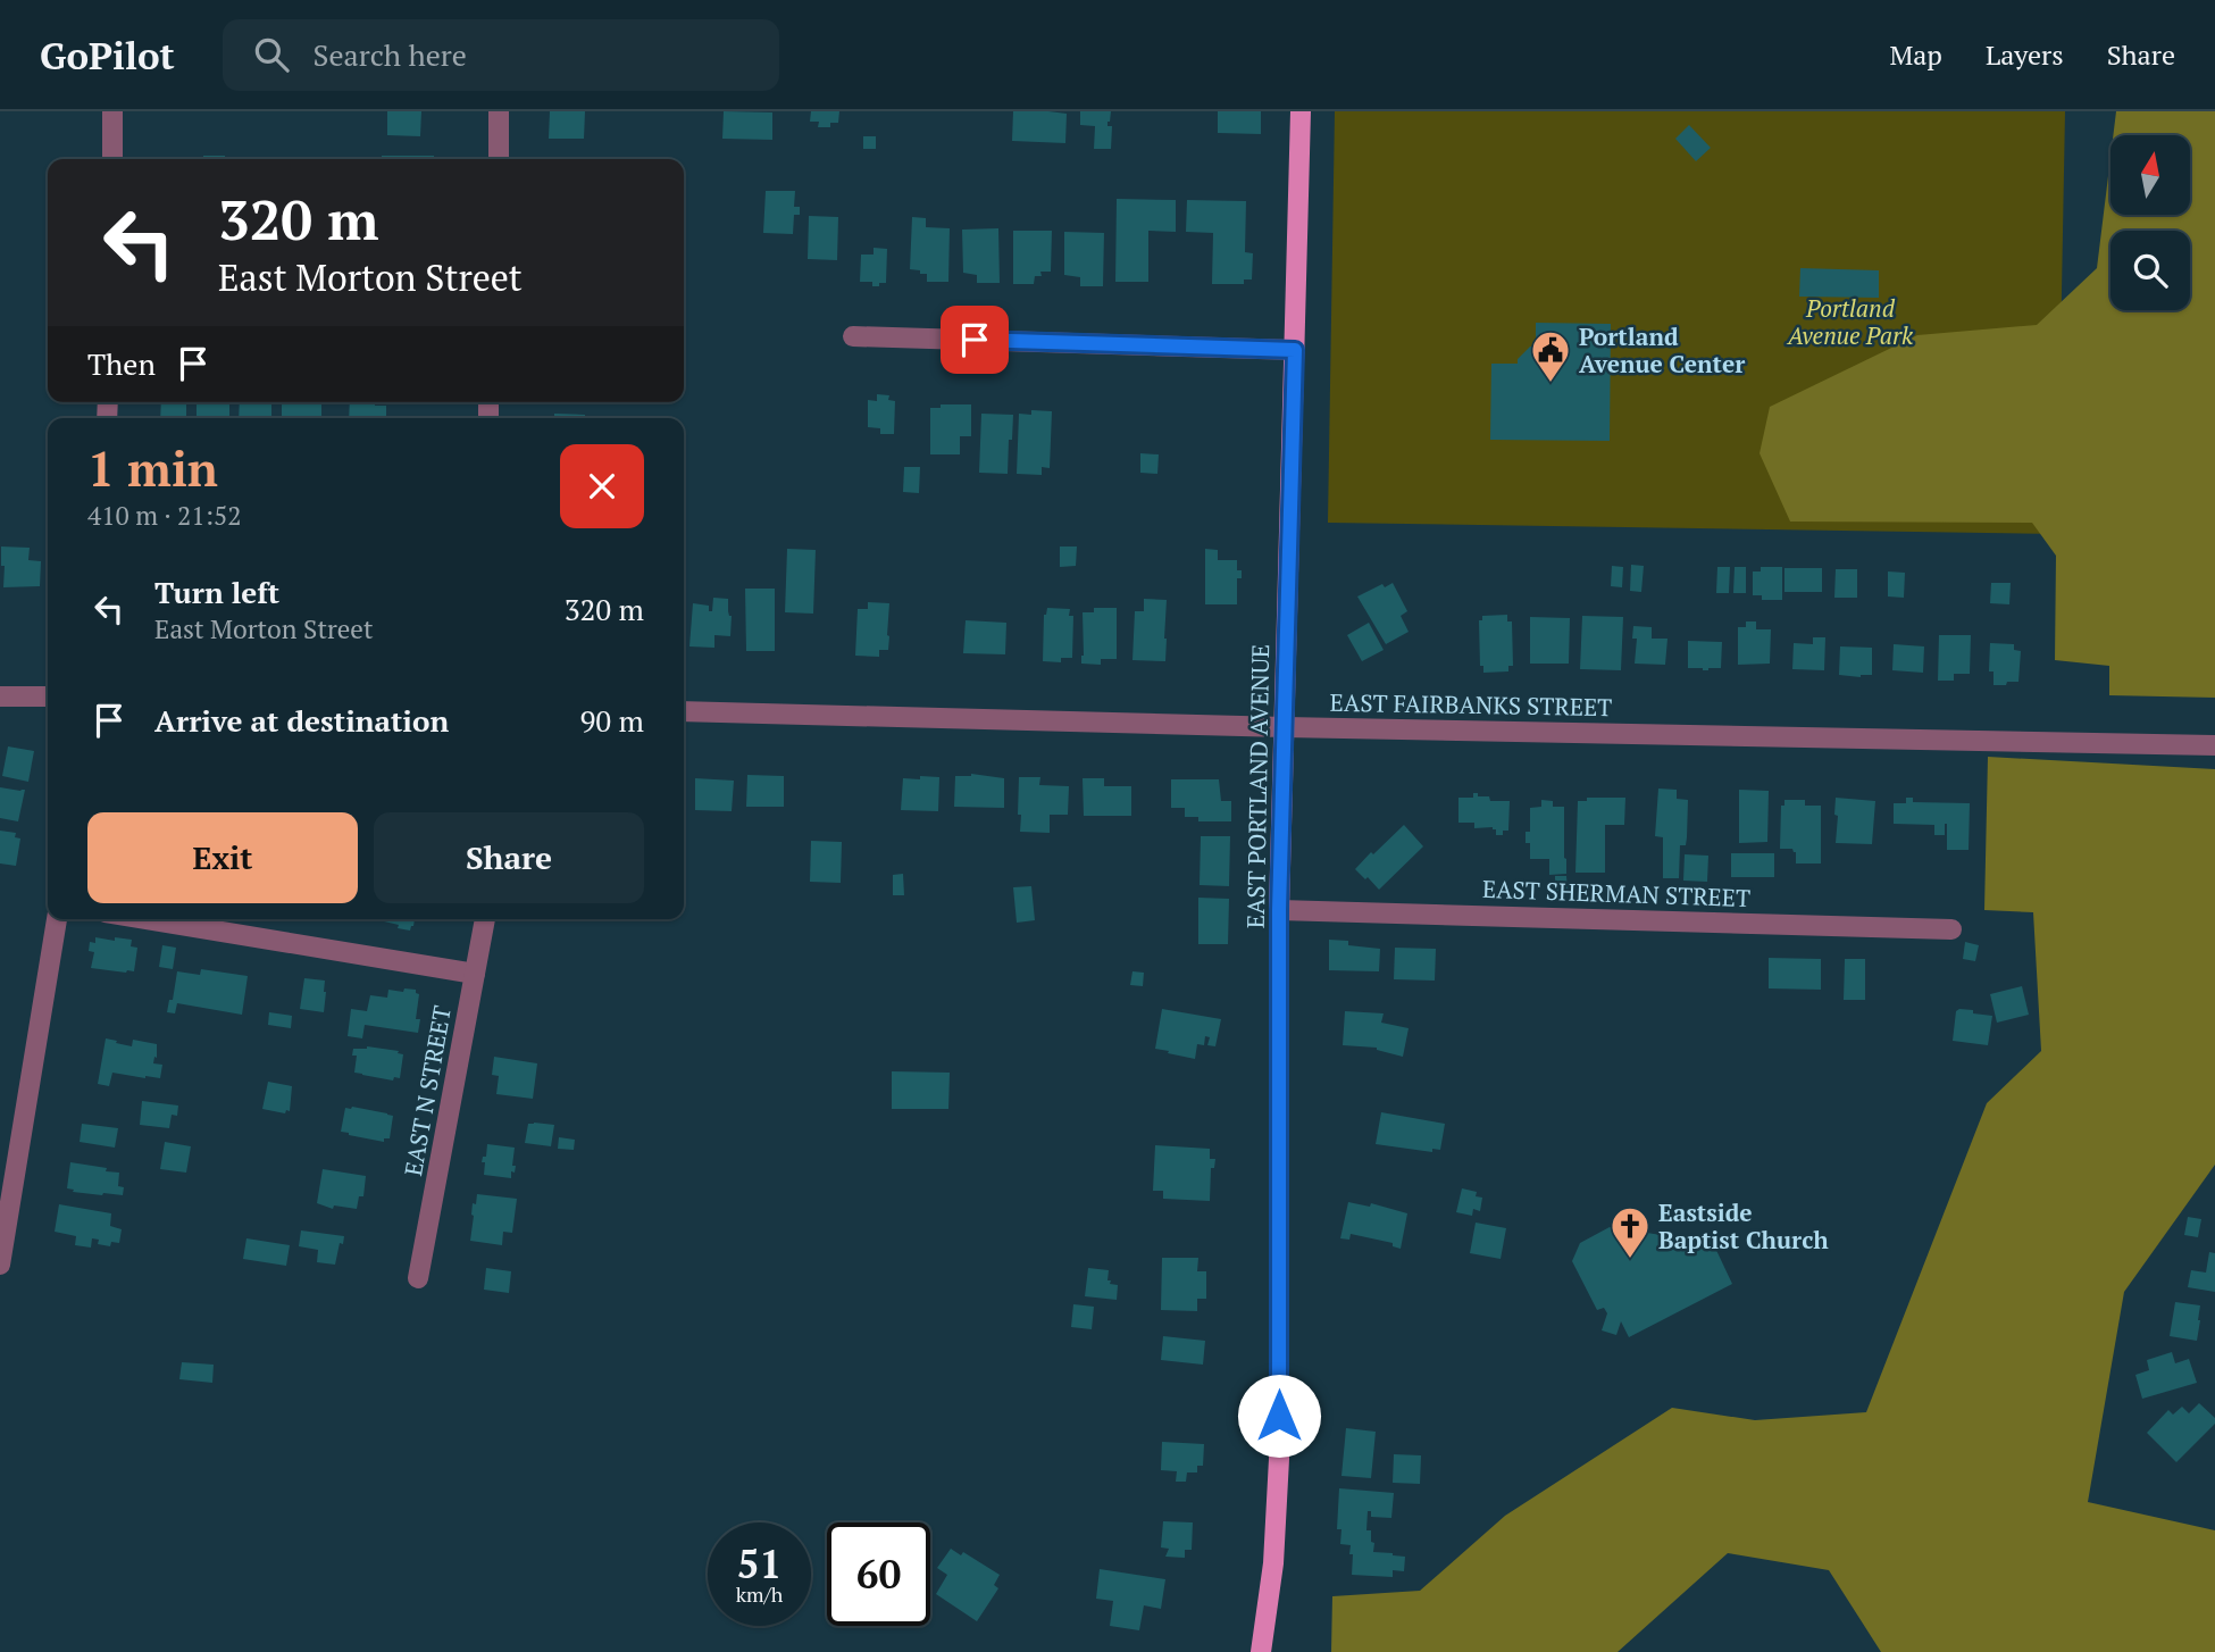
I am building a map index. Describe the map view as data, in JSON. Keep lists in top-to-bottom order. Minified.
{"streets":{"main road":["EAST PORTLAND AVENUE"],"street":["EAST FAIRBANKS STREET","EAST SHERMAN STREET","EAST N STREET"]},"crossings":[["EAST FAIRBANKS STREET","EAST PORTLAND AVENUE"],["EAST PORTLAND AVENUE","EAST SHERMAN STREET"]],"parks":["Portland Avenue Park"],"places":{"public building":["Portland Avenue Center"],"church":["Eastside Baptist Church"]},"north":"top","page":{"header":"GoPilot","search":"Search here","nav":["Map","Layers","Share"],"turn":["320 m","East Morton Street"],"then":"Then","heading":["1 min","410 m · 21:52"],"list":[{"name":"Turn left","note":"East Morton Street","value":"320 m"},{"name":"Arrive at destination","value":"90 m"}],"buttons":["Exit","Share"],"speed":"51 km/h","limit":"60"}}
